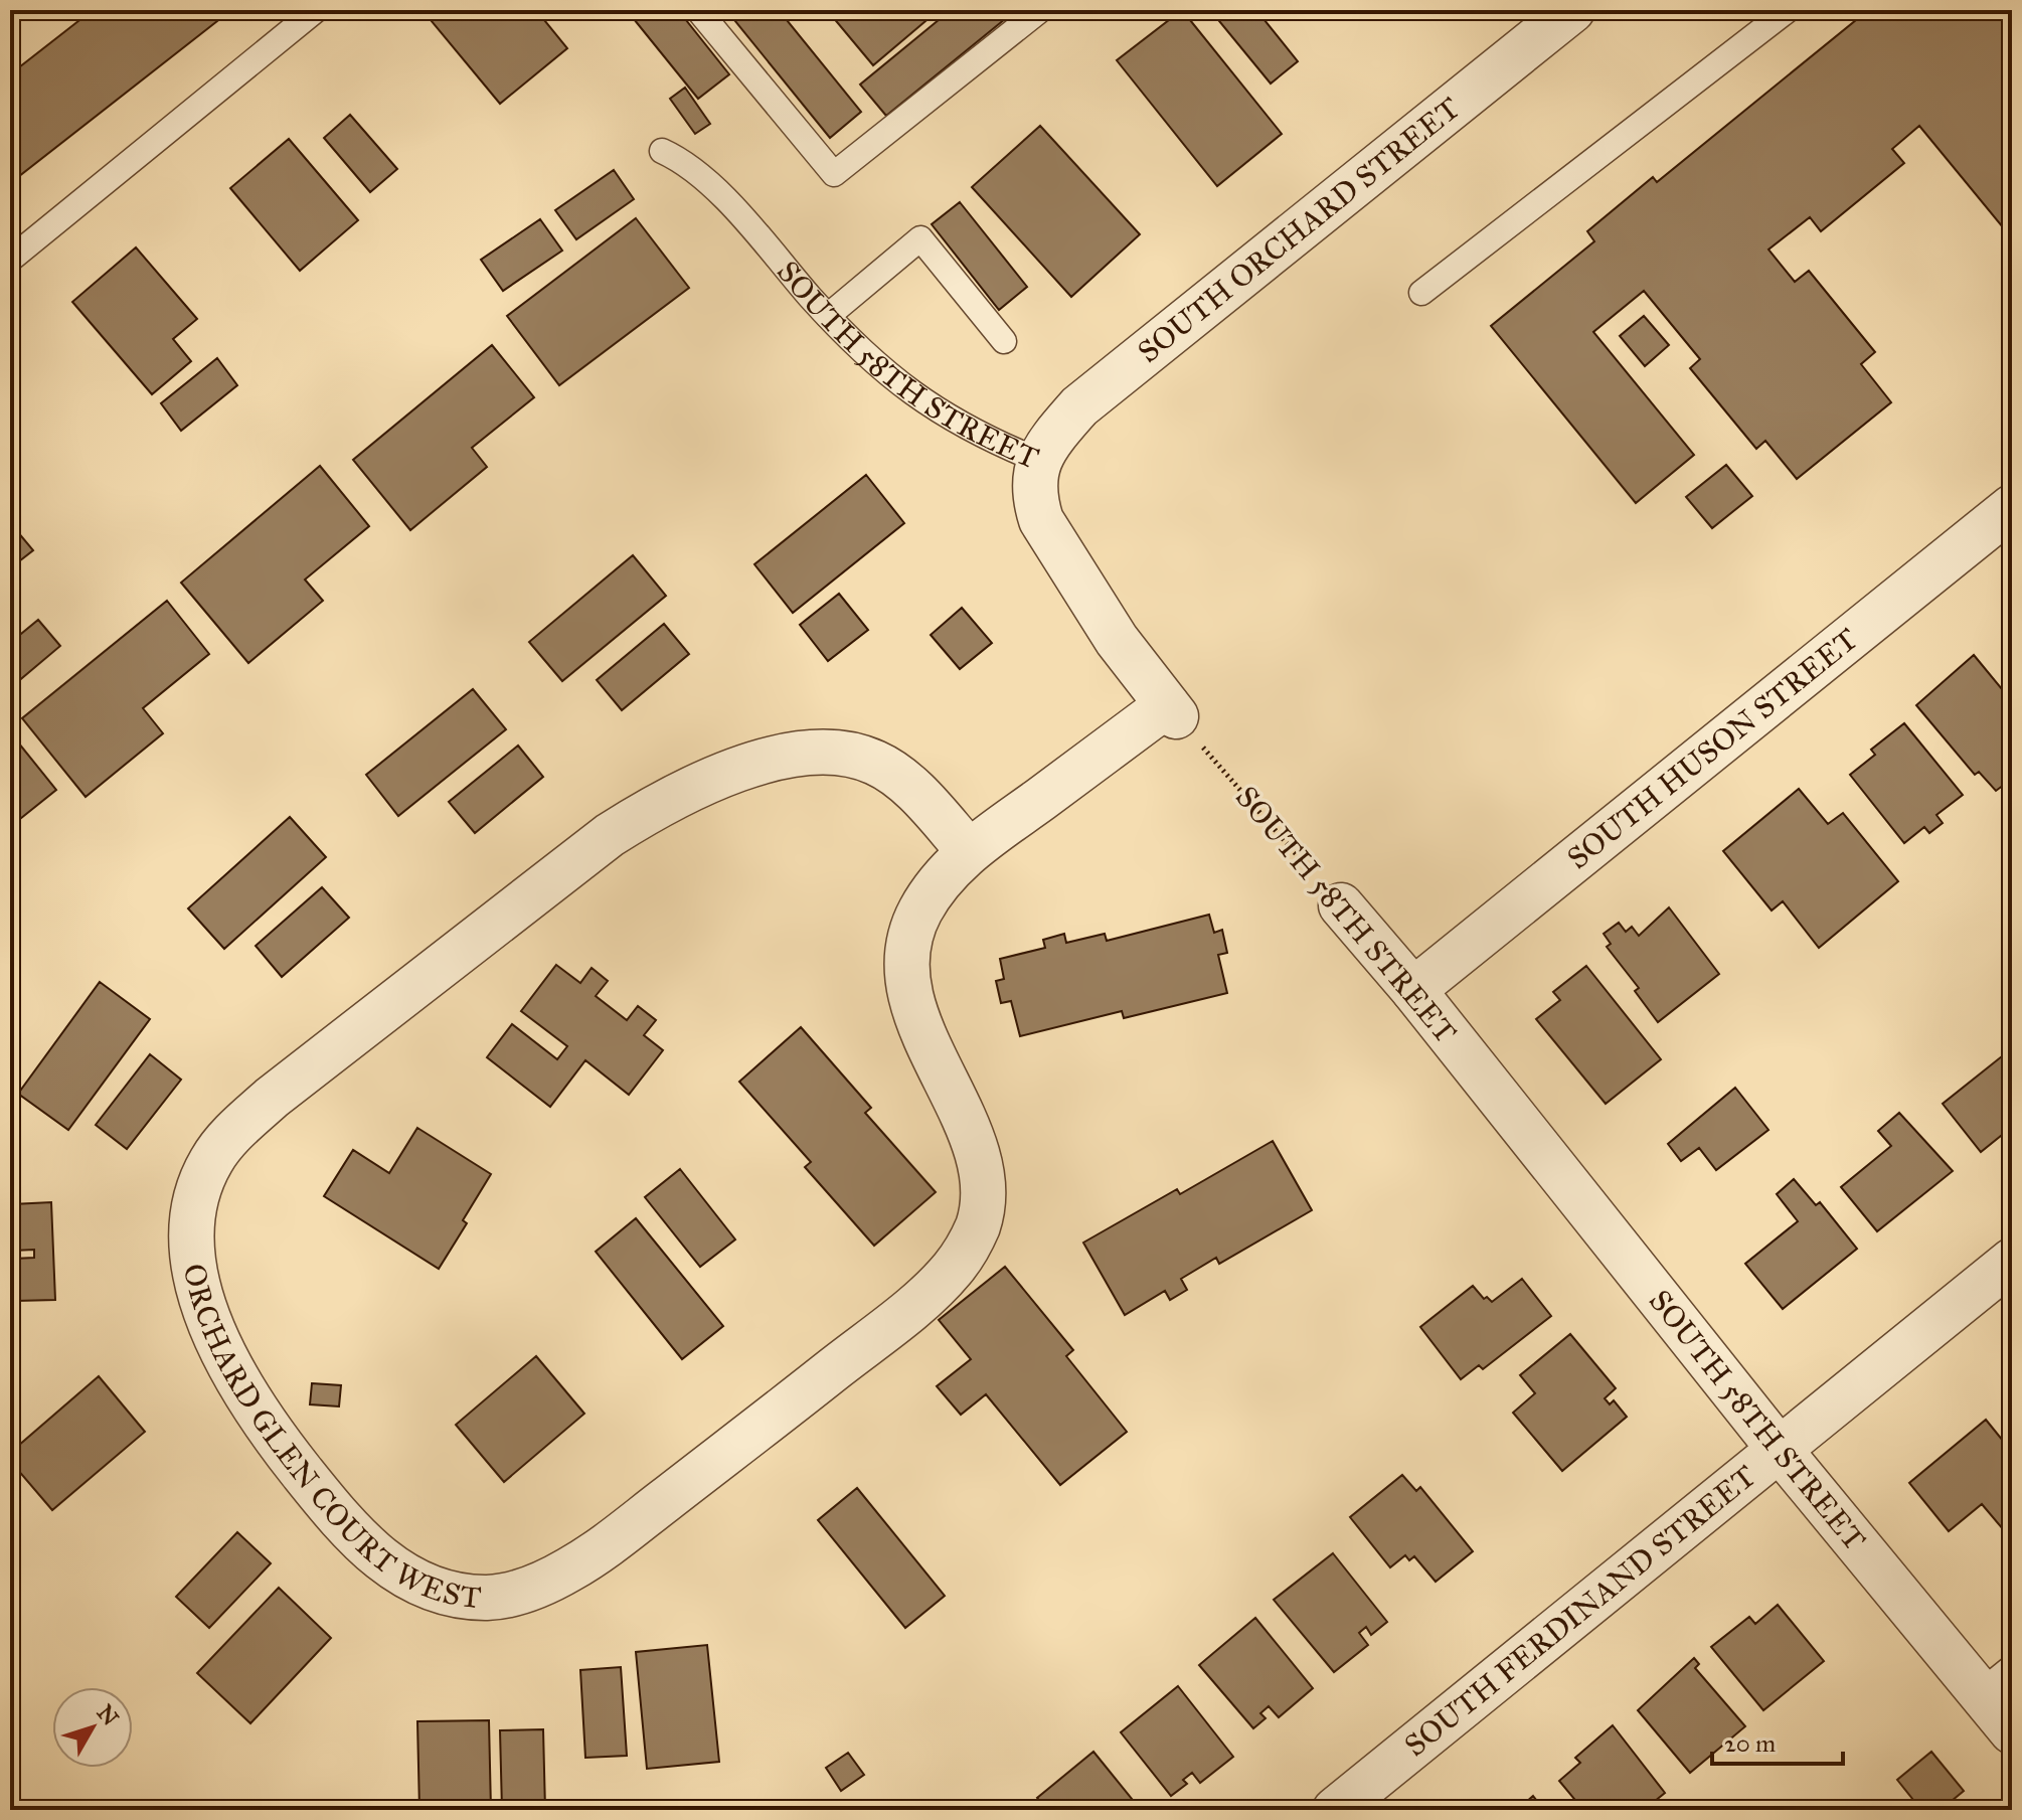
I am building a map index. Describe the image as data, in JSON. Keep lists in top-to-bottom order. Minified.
{"streets":{"street":["SOUTH ORCHARD STREET","SOUTH 58TH STREET","SOUTH HUSON STREET","ORCHARD GLEN COURT WEST","SOUTH FERDINAND STREET"]},"crossings":[["SOUTH ORCHARD STREET","SOUTH 58TH STREET"],["SOUTH 58TH STREET","SOUTH HUSON STREET"],["SOUTH 58TH STREET","ORCHARD GLEN COURT WEST"],["SOUTH 58TH STREET","SOUTH FERDINAND STREET"]],"scale_bar":"20 m","north":"top right"}
